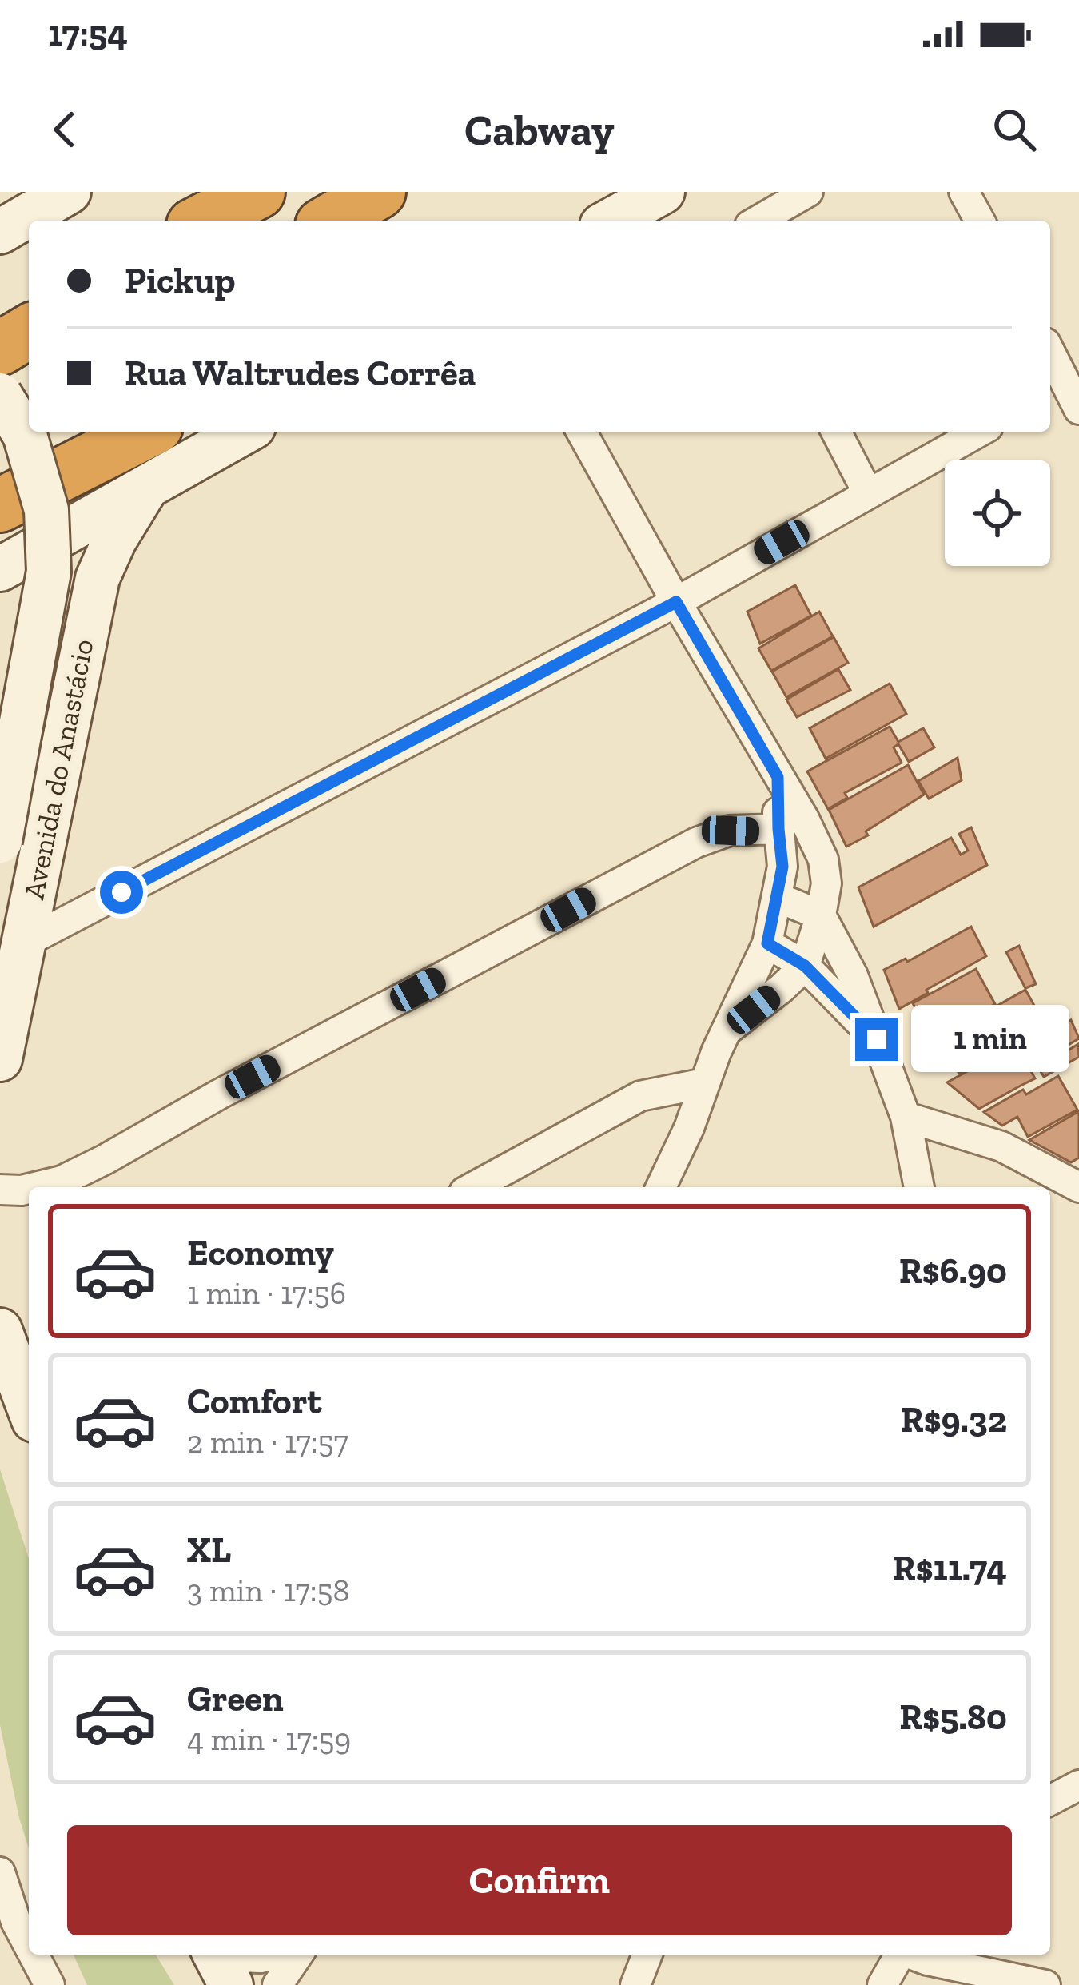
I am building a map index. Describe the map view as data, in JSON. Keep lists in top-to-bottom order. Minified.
{"streets":{"main road":["Avenida do Anastácio"]},"page":{"status":"17:54","header":"Cabway","banner":["Pickup","Rua Waltrudes Corrêa"],"bubble":"1 min","list":[{"name":"Economy","note":"1 min · 17:56","value":"R$6.90"},{"name":"Comfort","note":"2 min · 17:57","value":"R$9.32"},{"name":"XL","note":"3 min · 17:58","value":"R$11.74"},{"name":"Green","note":"4 min · 17:59","value":"R$5.80"}],"buttons":"Confirm"}}
